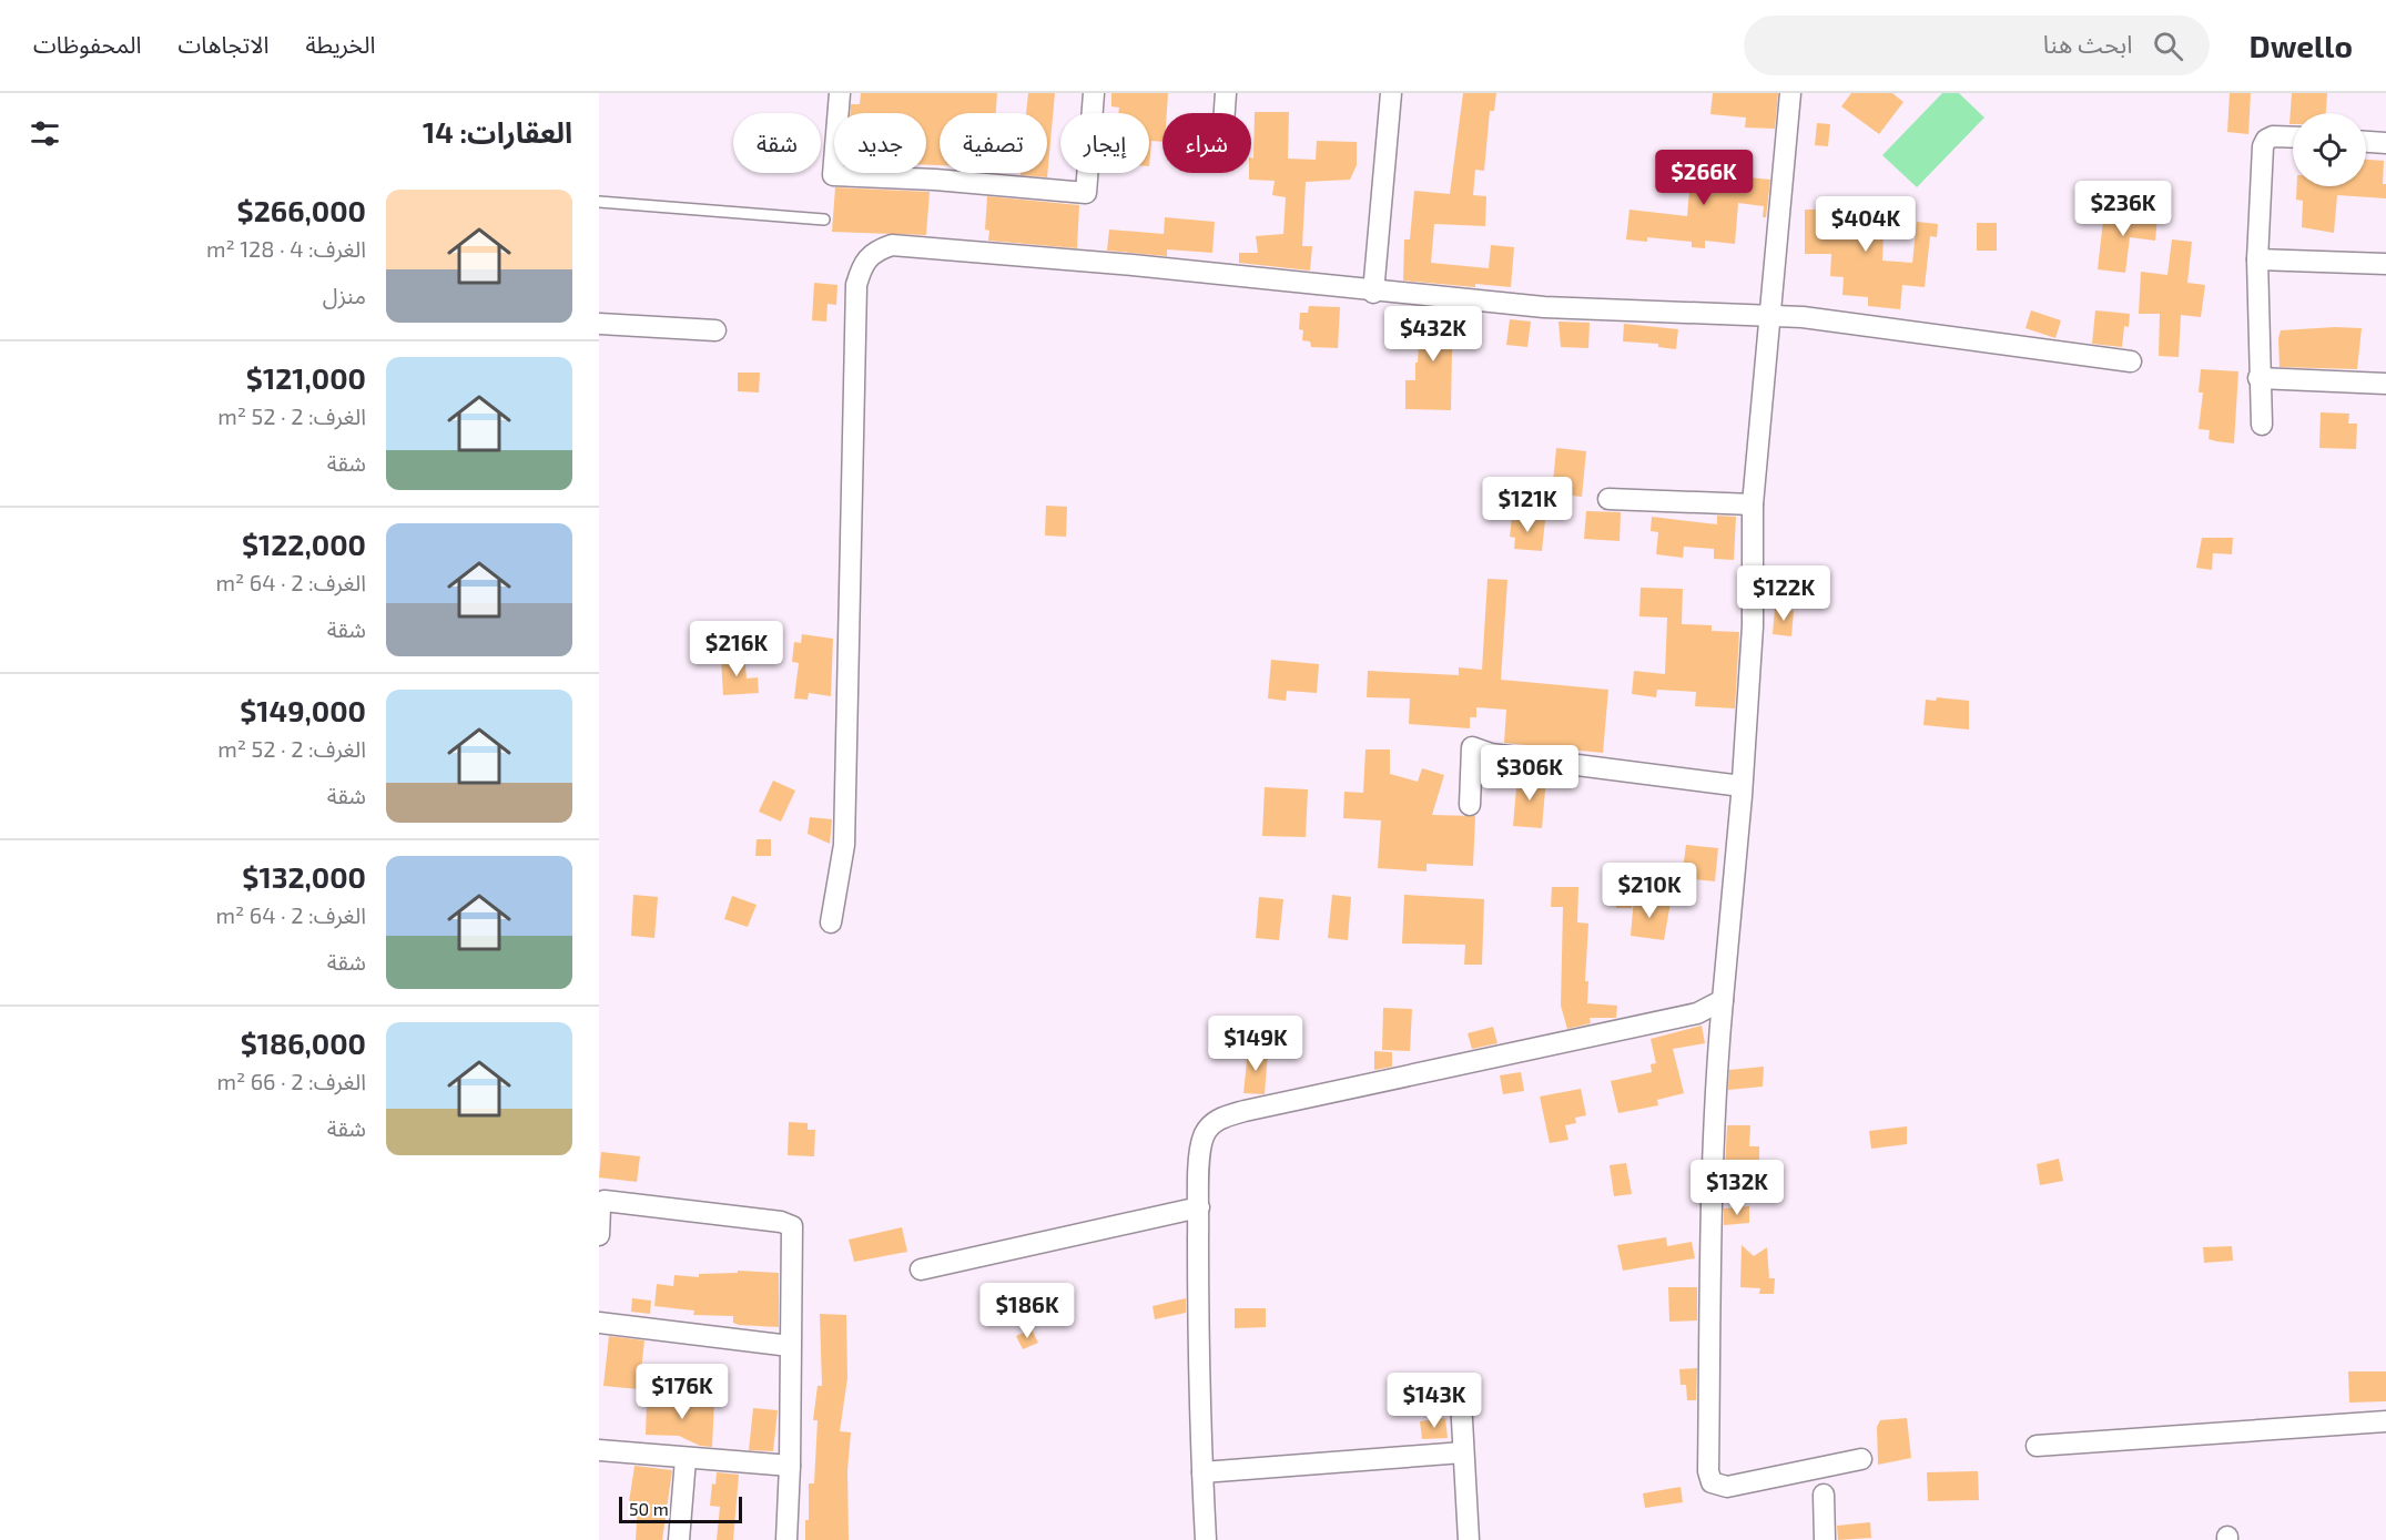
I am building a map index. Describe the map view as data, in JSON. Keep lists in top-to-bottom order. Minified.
{"scale_bar":"50 m","page":{"header":"Dwello","search":"ابحث هنا","nav":["الخريطة","الاتجاهات","المحفوظات"],"heading":"العقارات: 14","chip":["شراء","إيجار","تصفية","جديد","شقة"],"price":["$266K","$236K","$404K","$432K","$121K","$122K","$216K","$306K","$210K","$149K","$132K","$186K","$176K","$143K"],"list":[{"name":"$266,000","note":"الغرف: 4 · 128 m² · منزل"},{"name":"$121,000","note":"الغرف: 2 · 52 m² · شقة"},{"name":"$122,000","note":"الغرف: 2 · 64 m² · شقة"},{"name":"$149,000","note":"الغرف: 2 · 52 m² · شقة"},{"name":"$132,000","note":"الغرف: 2 · 64 m² · شقة"},{"name":"$186,000","note":"الغرف: 2 · 66 m² · شقة"}],"scale":"50 m"}}
